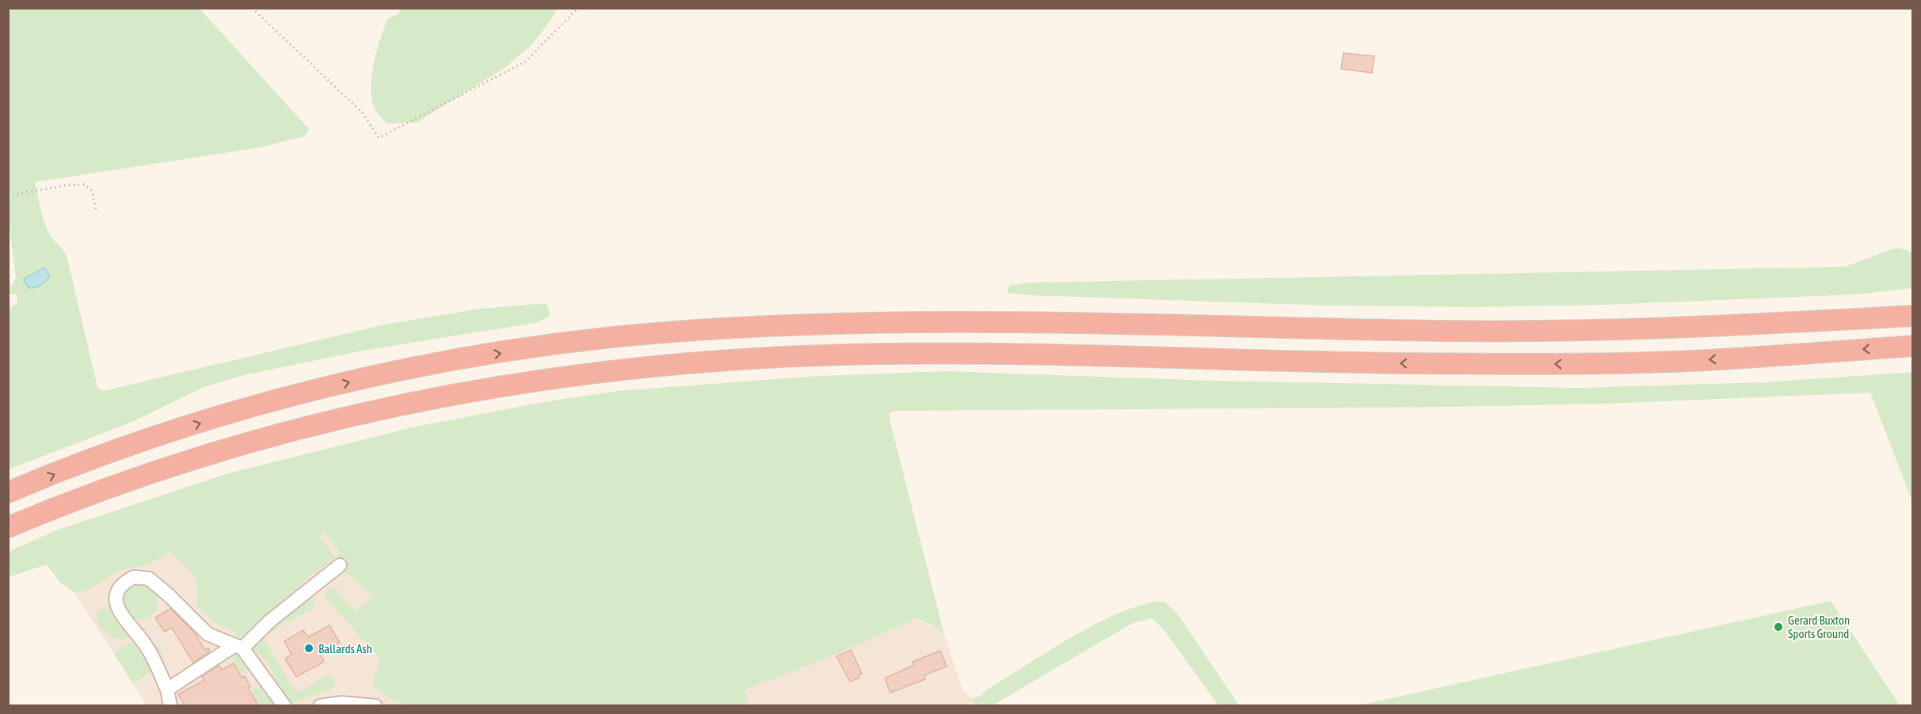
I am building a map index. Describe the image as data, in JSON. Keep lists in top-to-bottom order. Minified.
{"places":["Gerard Buxton Sports Ground","Ballards Ash"]}
